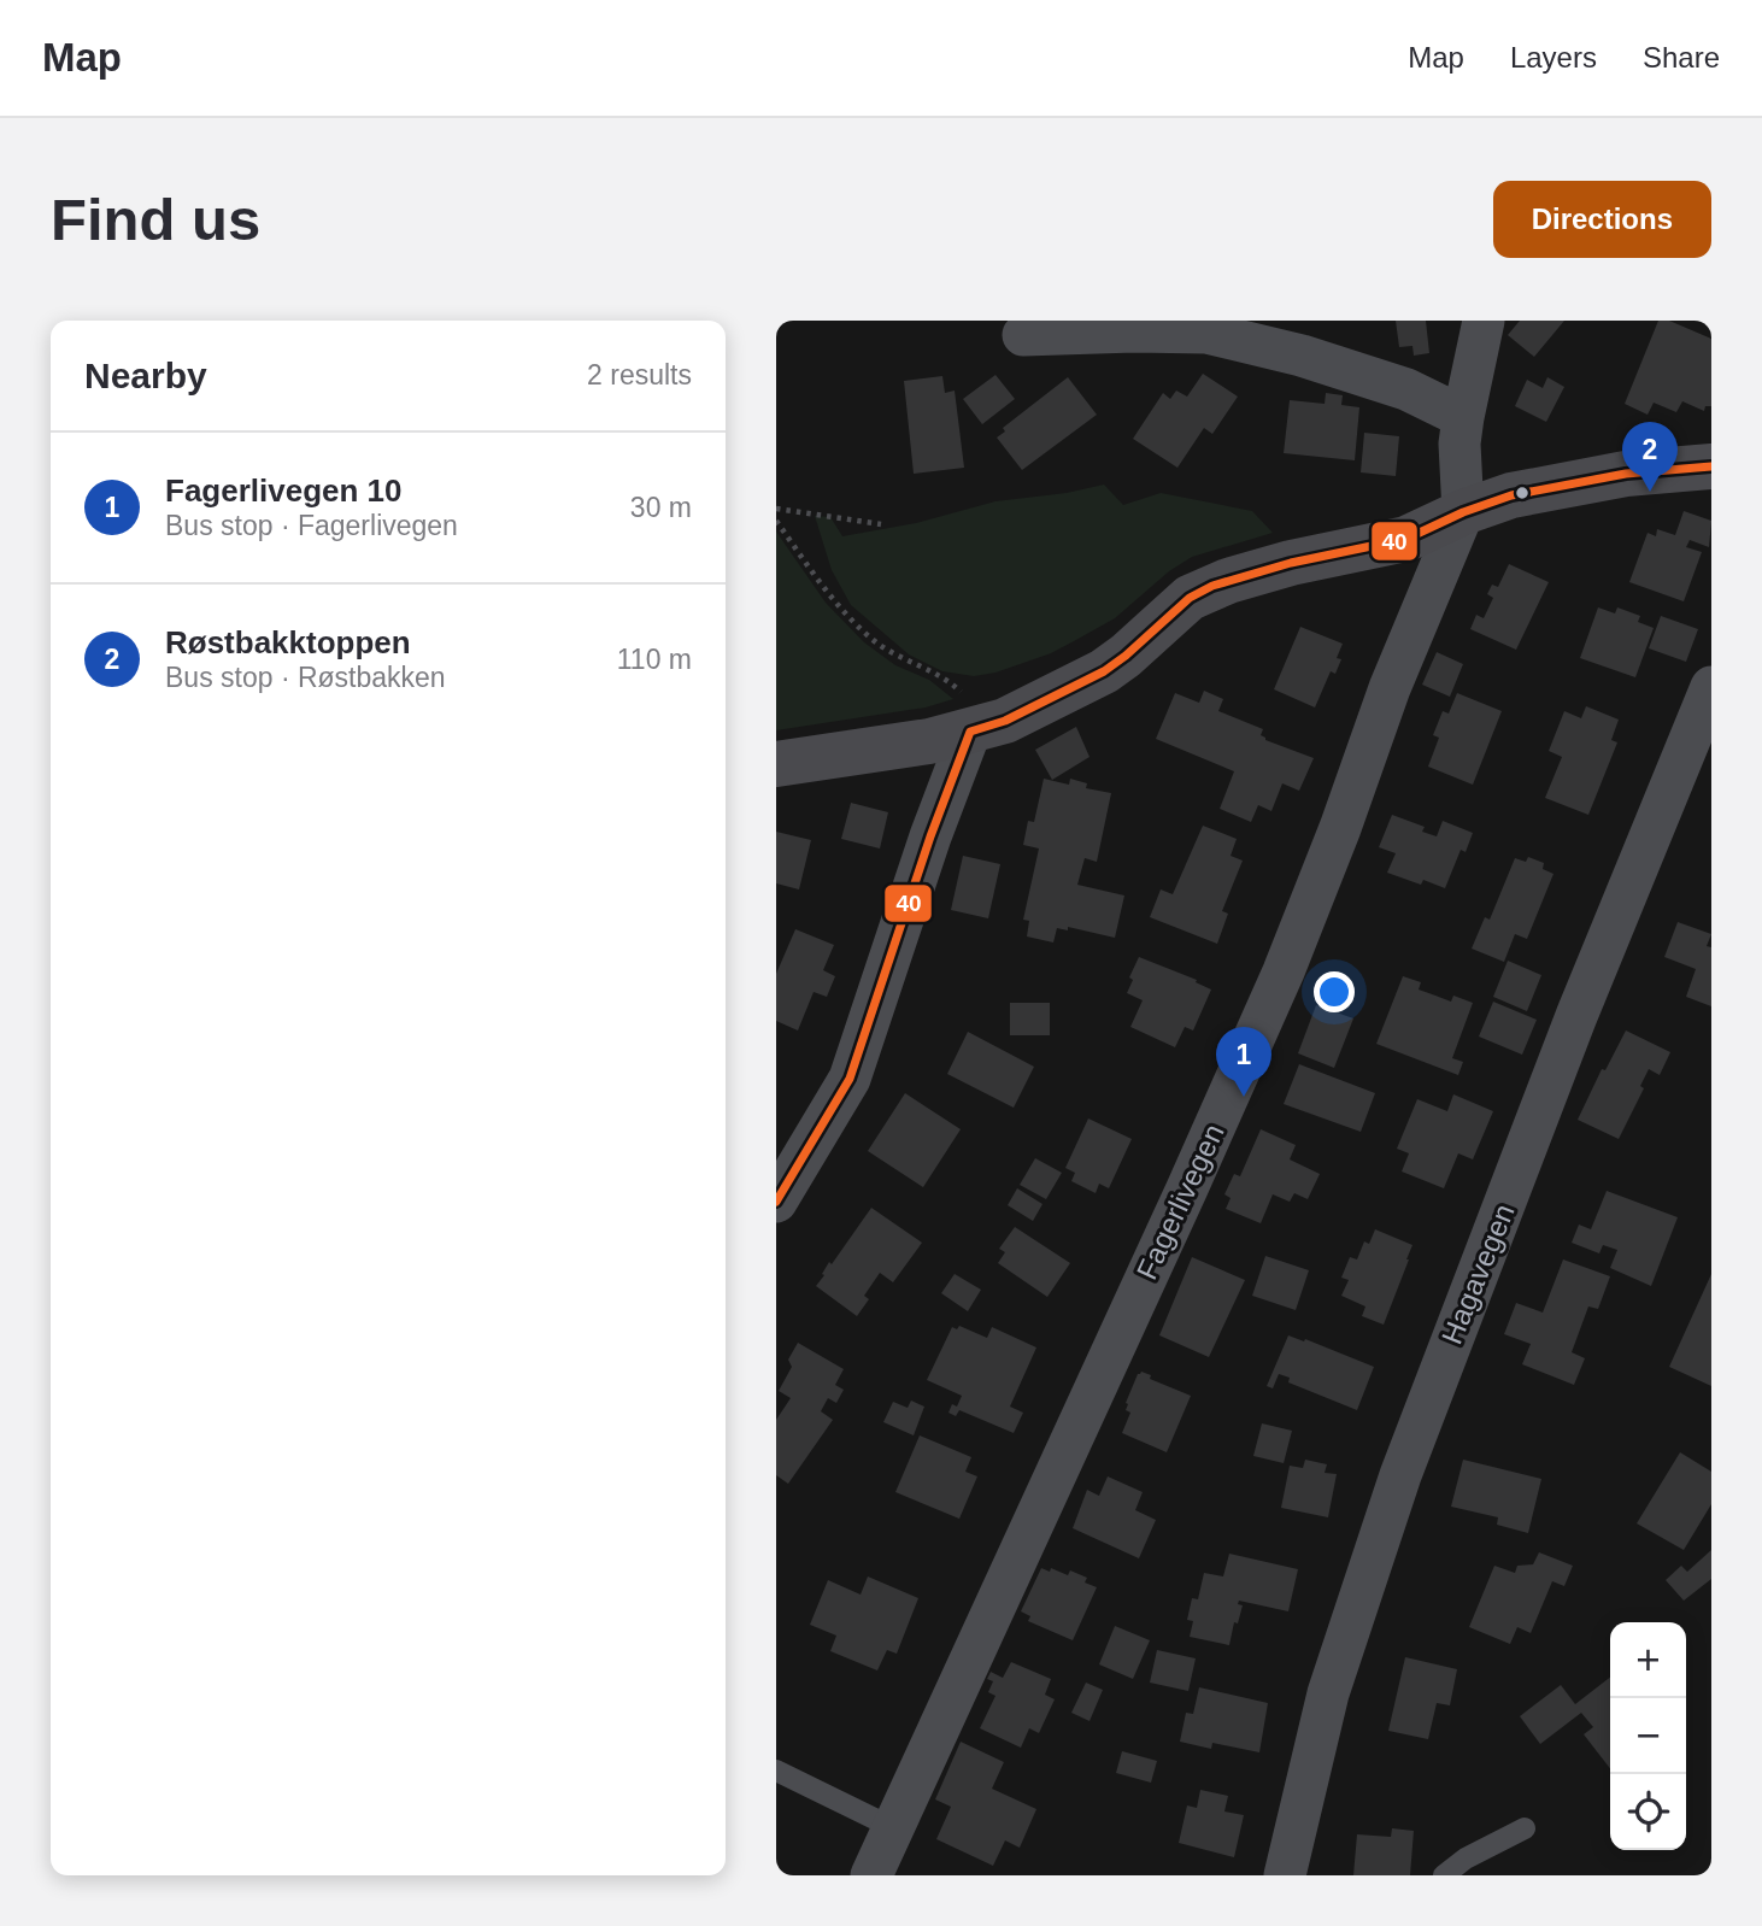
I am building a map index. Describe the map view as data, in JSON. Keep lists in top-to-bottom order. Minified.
{"streets":{"street":["Fagerlivegen","Hagavegen"]},"lines":["transit line 40"],"page":{"header":"Map","nav":["Map","Layers","Share"],"buttons":"Directions","title":"Find us","heading":["Nearby","2 results"],"pins":["2","1"],"list":[{"mark":"1","name":"Fagerlivegen 10","note":"Bus stop · Fagerlivegen","value":"30 m"},{"mark":"2","name":"Røstbakktoppen","note":"Bus stop · Røstbakken","value":"110 m"}],"map_buttons":["+","−"]}}
